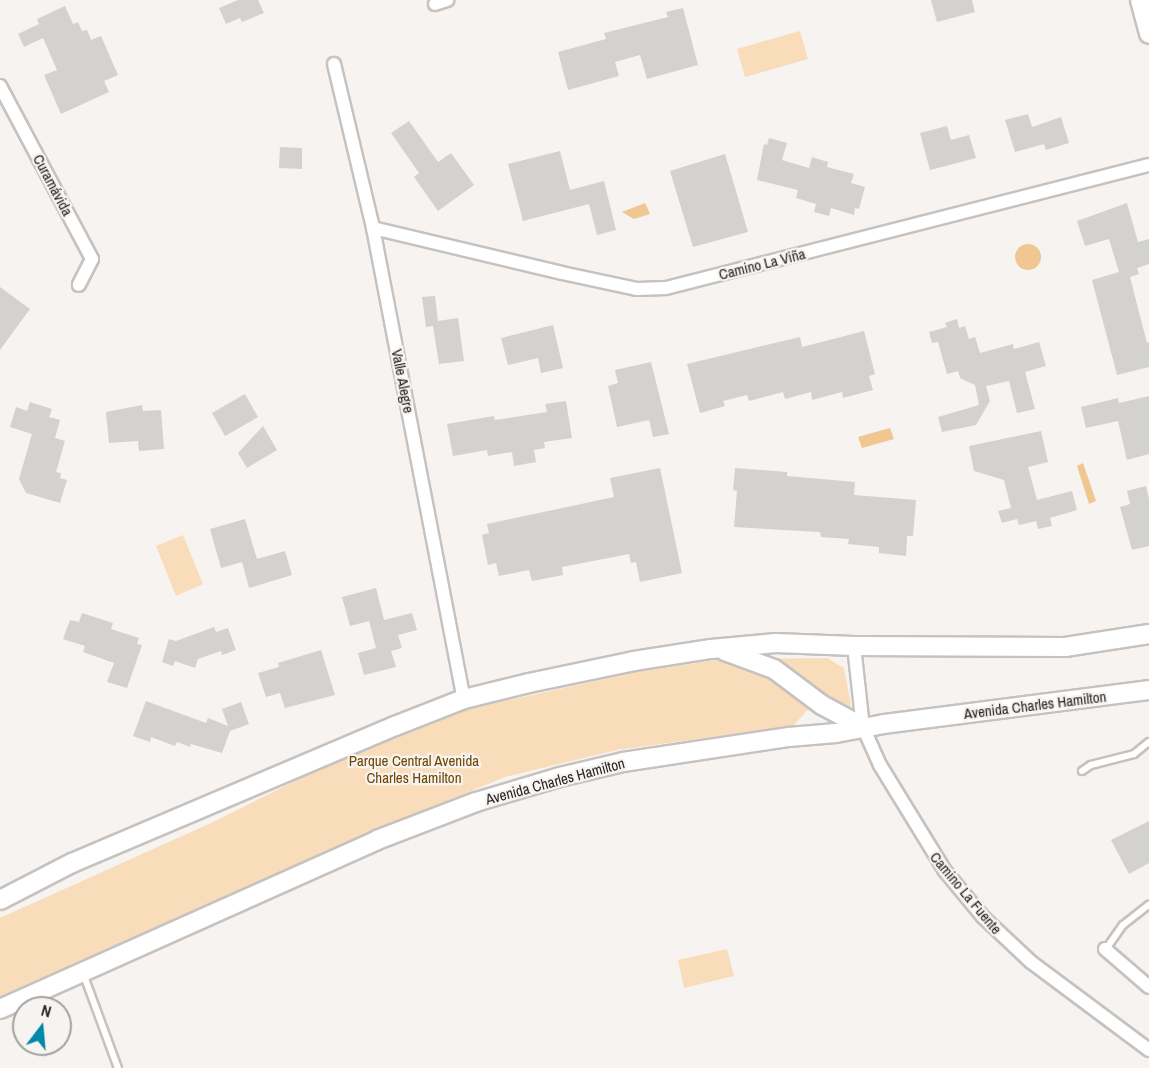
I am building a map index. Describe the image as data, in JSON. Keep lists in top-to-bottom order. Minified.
{"streets":{"main road":["Avenida Charles Hamilton"],"street":["Curamávida","Camino La Viña","Valle Alegre","Camino La Fuente"]},"crossings":[["Camino La Viña","Valle Alegre"],["Avenida Charles Hamilton","Camino La Fuente"]],"parks":["Parque Central Avenida Charles Hamilton"],"north":"top"}
